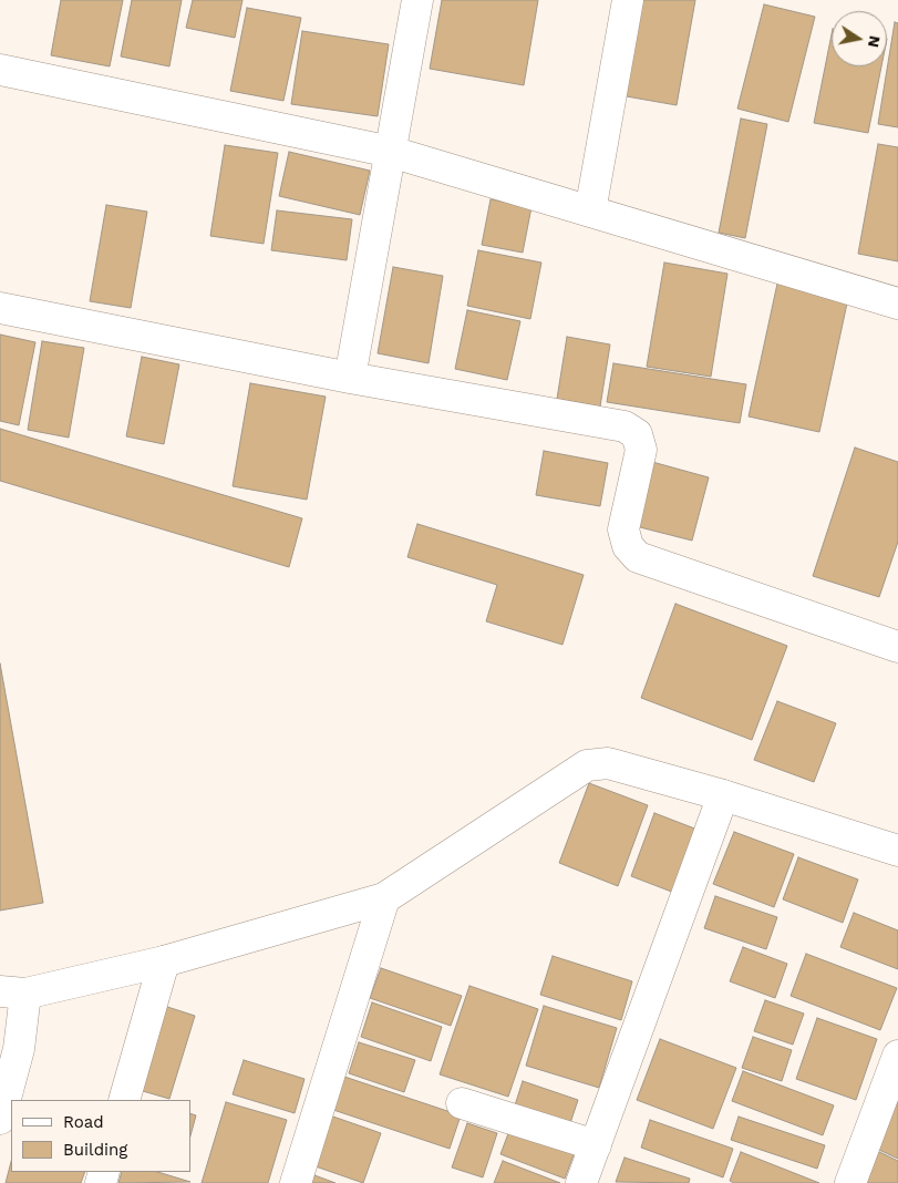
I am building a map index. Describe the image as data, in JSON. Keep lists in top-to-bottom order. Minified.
{"legend":["Road","Building"],"north":"right"}
